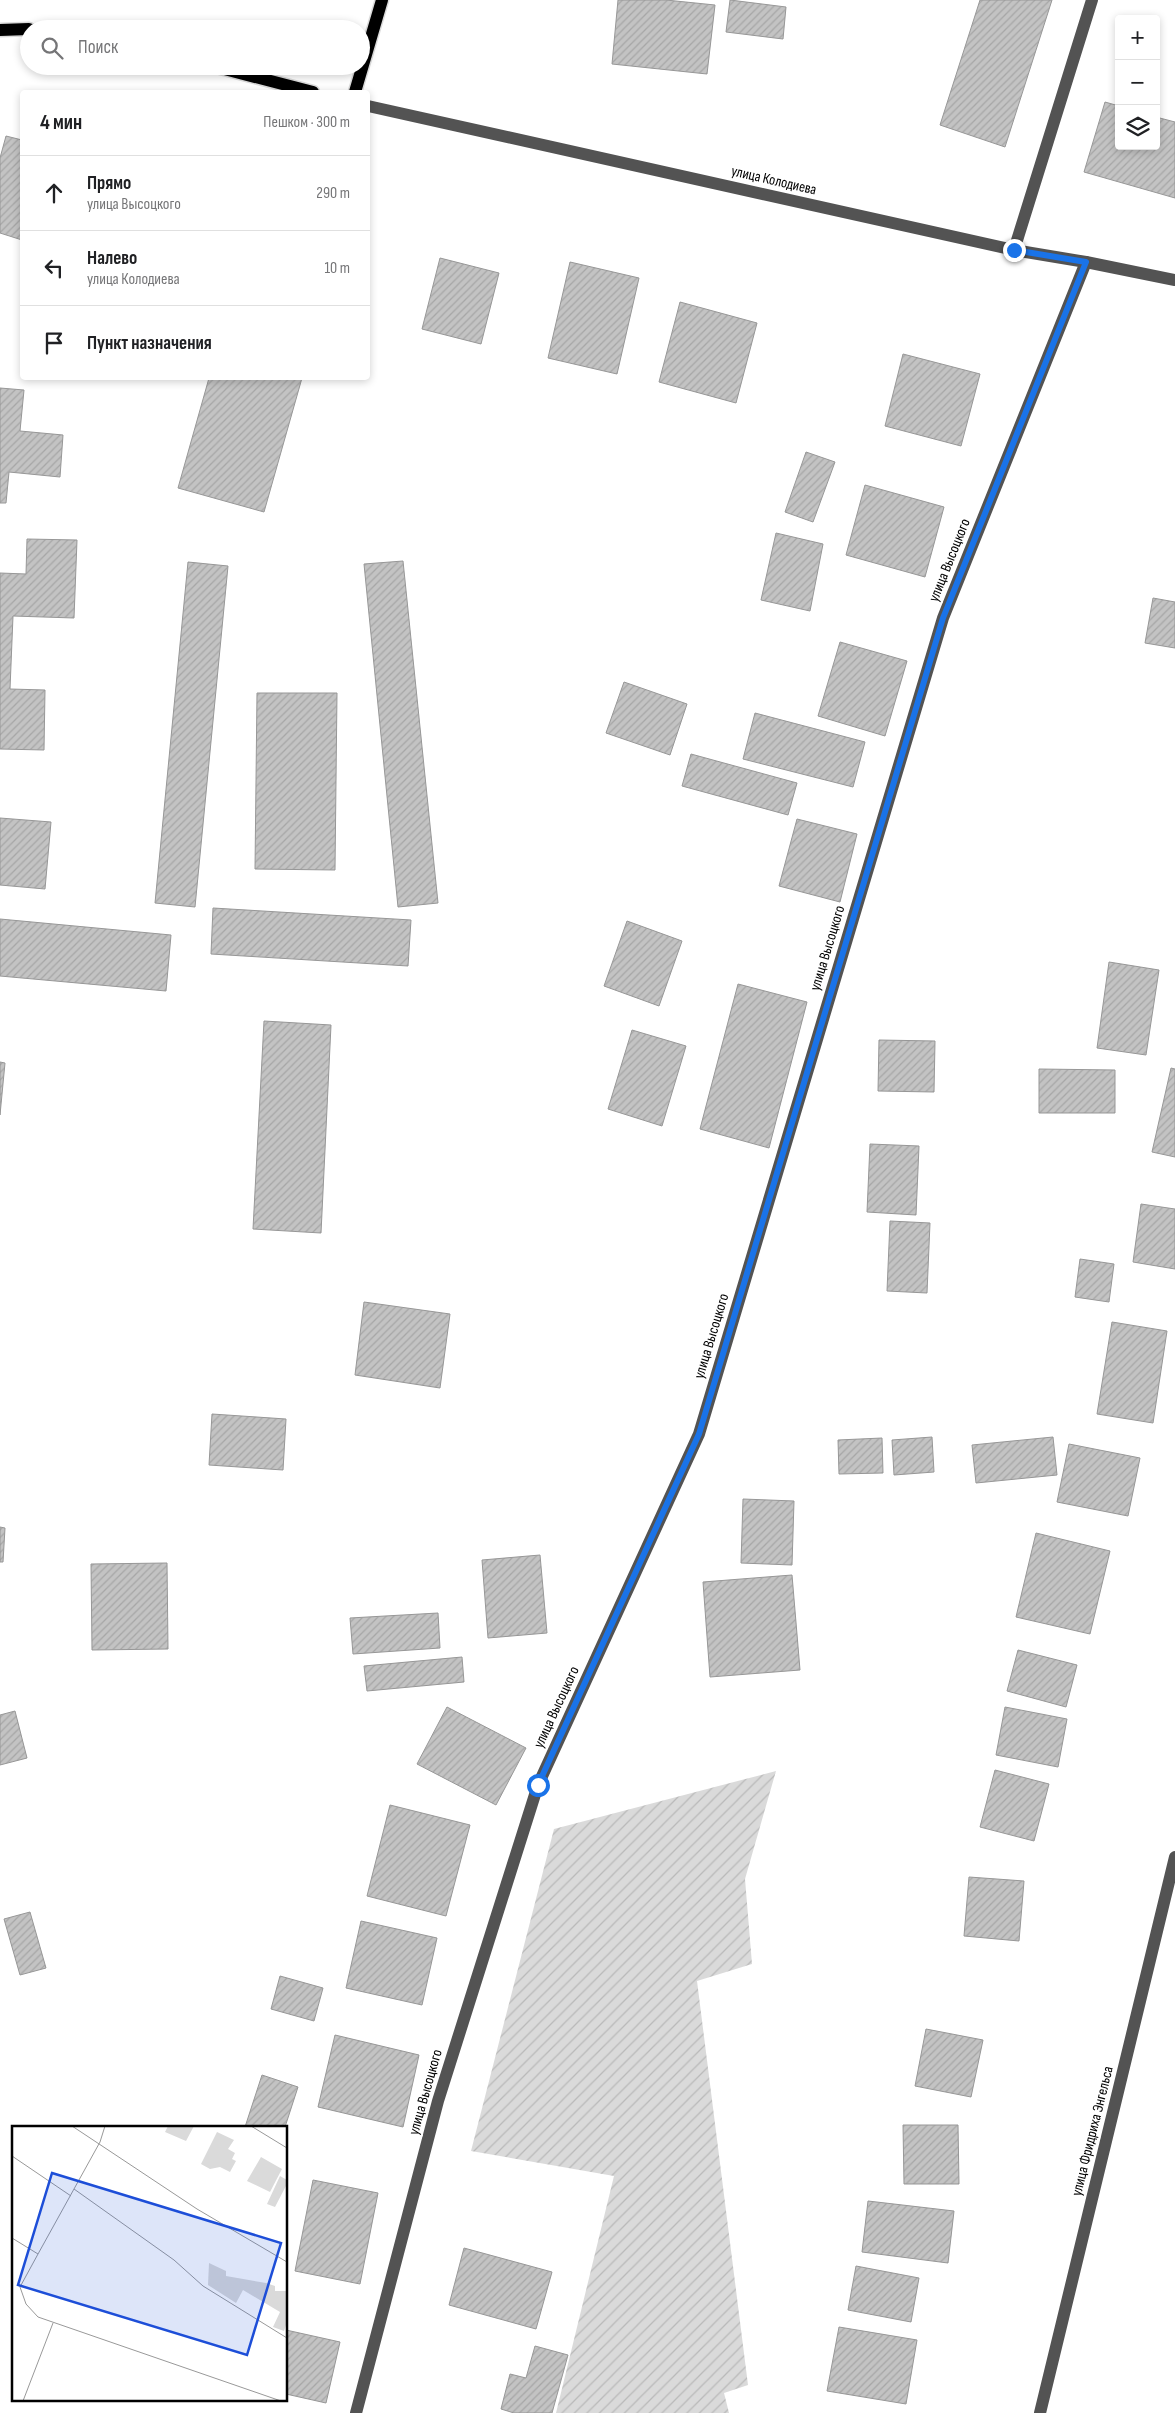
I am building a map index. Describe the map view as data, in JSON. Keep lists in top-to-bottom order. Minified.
{"streets":{"street":["улица Колодиева","улица Высоцкого","улица Фридриха Энгельса"]},"crossings":[["улица Колодиева","улица Высоцкого"]],"page":{"map_buttons":["+","−"],"search":"Поиск","heading":["4 мин","Пешком · 300 m"],"list":[["Прямо","улица Высоцкого","290 m"],["Налево","улица Колодиева","10 m"],"Пункт назначения"]}}
